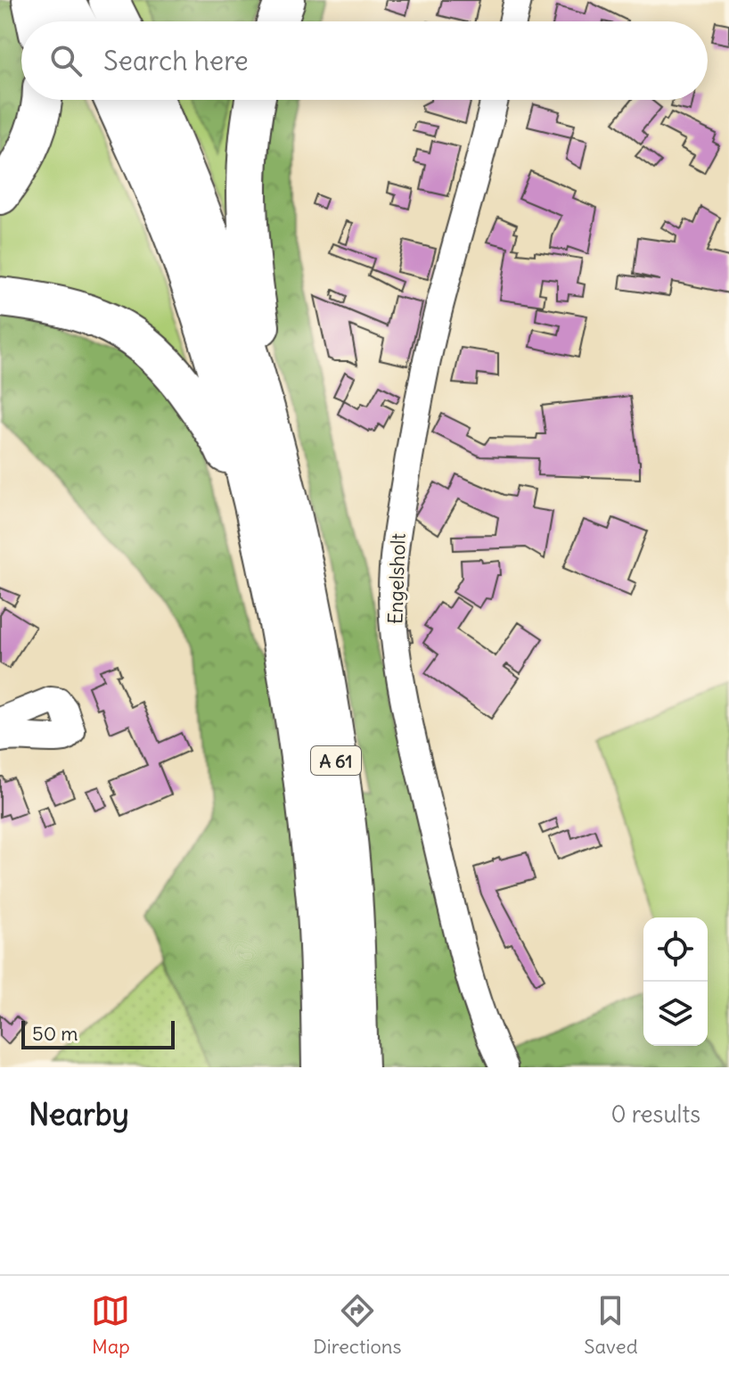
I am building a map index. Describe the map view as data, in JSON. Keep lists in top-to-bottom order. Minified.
{"streets":{"highway":["A 61"],"street":["Engelsholt"]},"scale_bar":"50 m","page":{"search":"Search here","scale":"50 m","heading":["Nearby","0 results"],"nav":["Map","Directions","Saved"]}}
